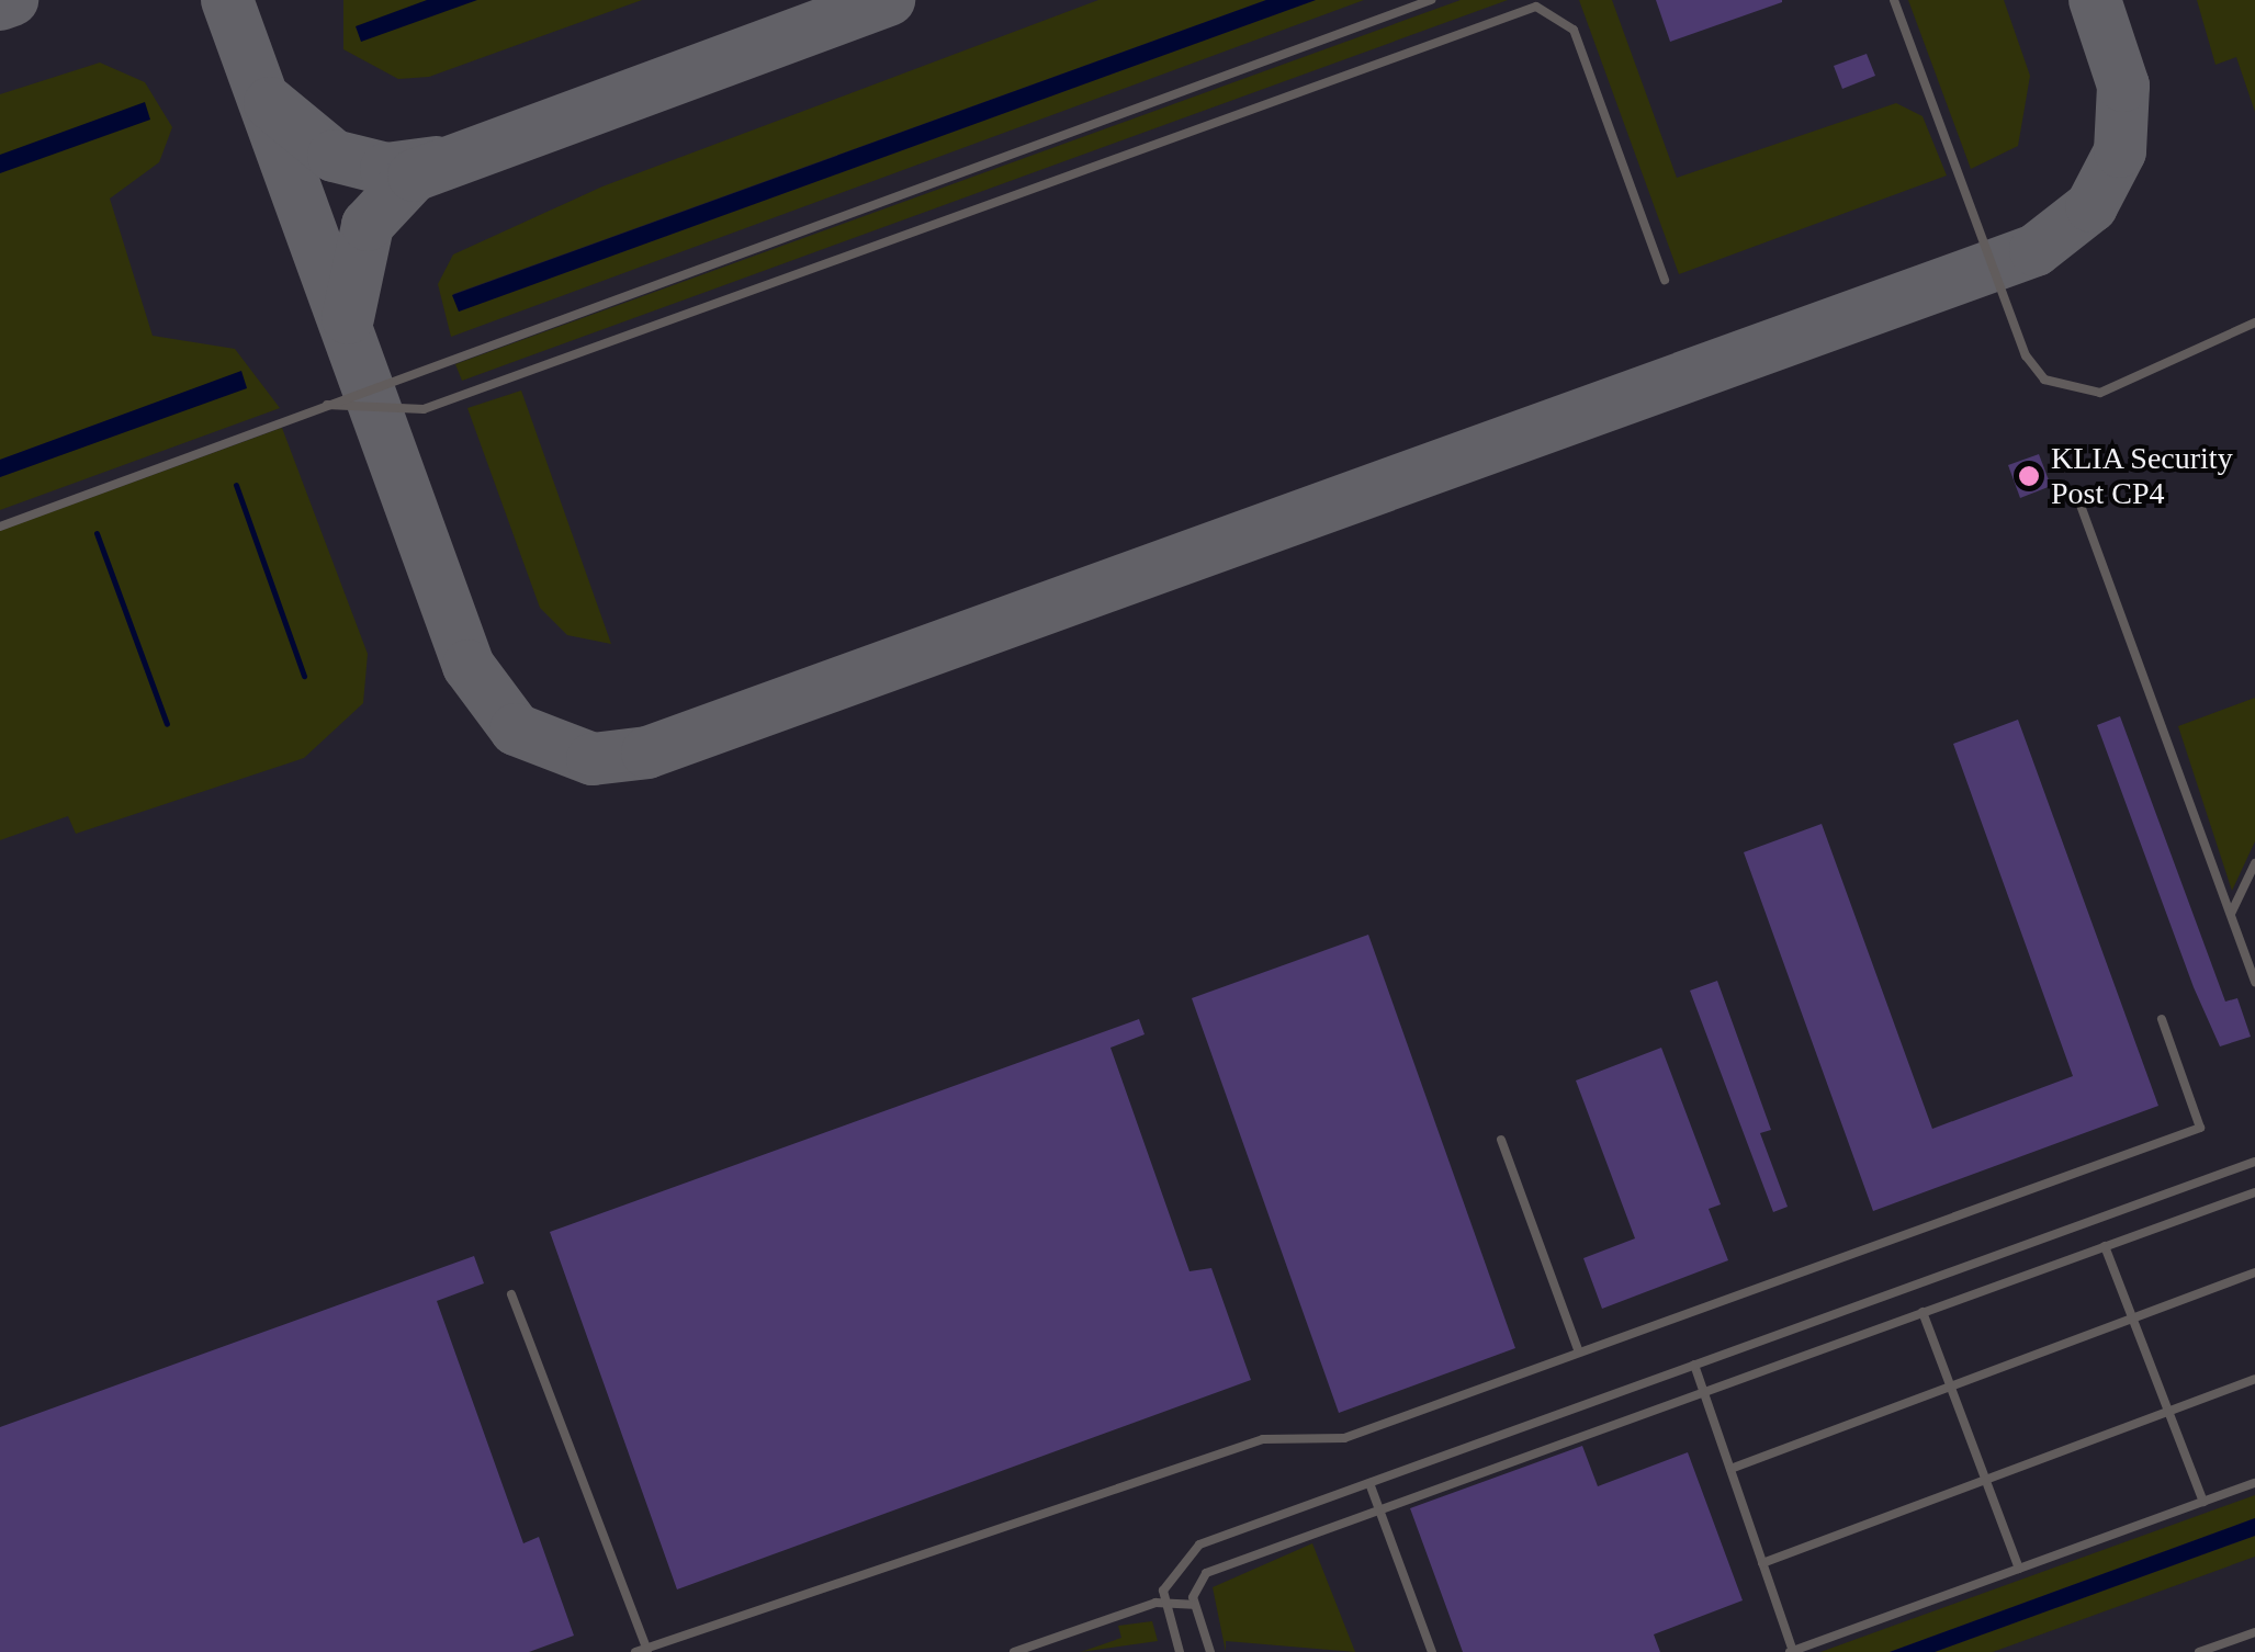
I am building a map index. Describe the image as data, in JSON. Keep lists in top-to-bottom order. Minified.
{"places":["KLIA Security Post CP4"]}
